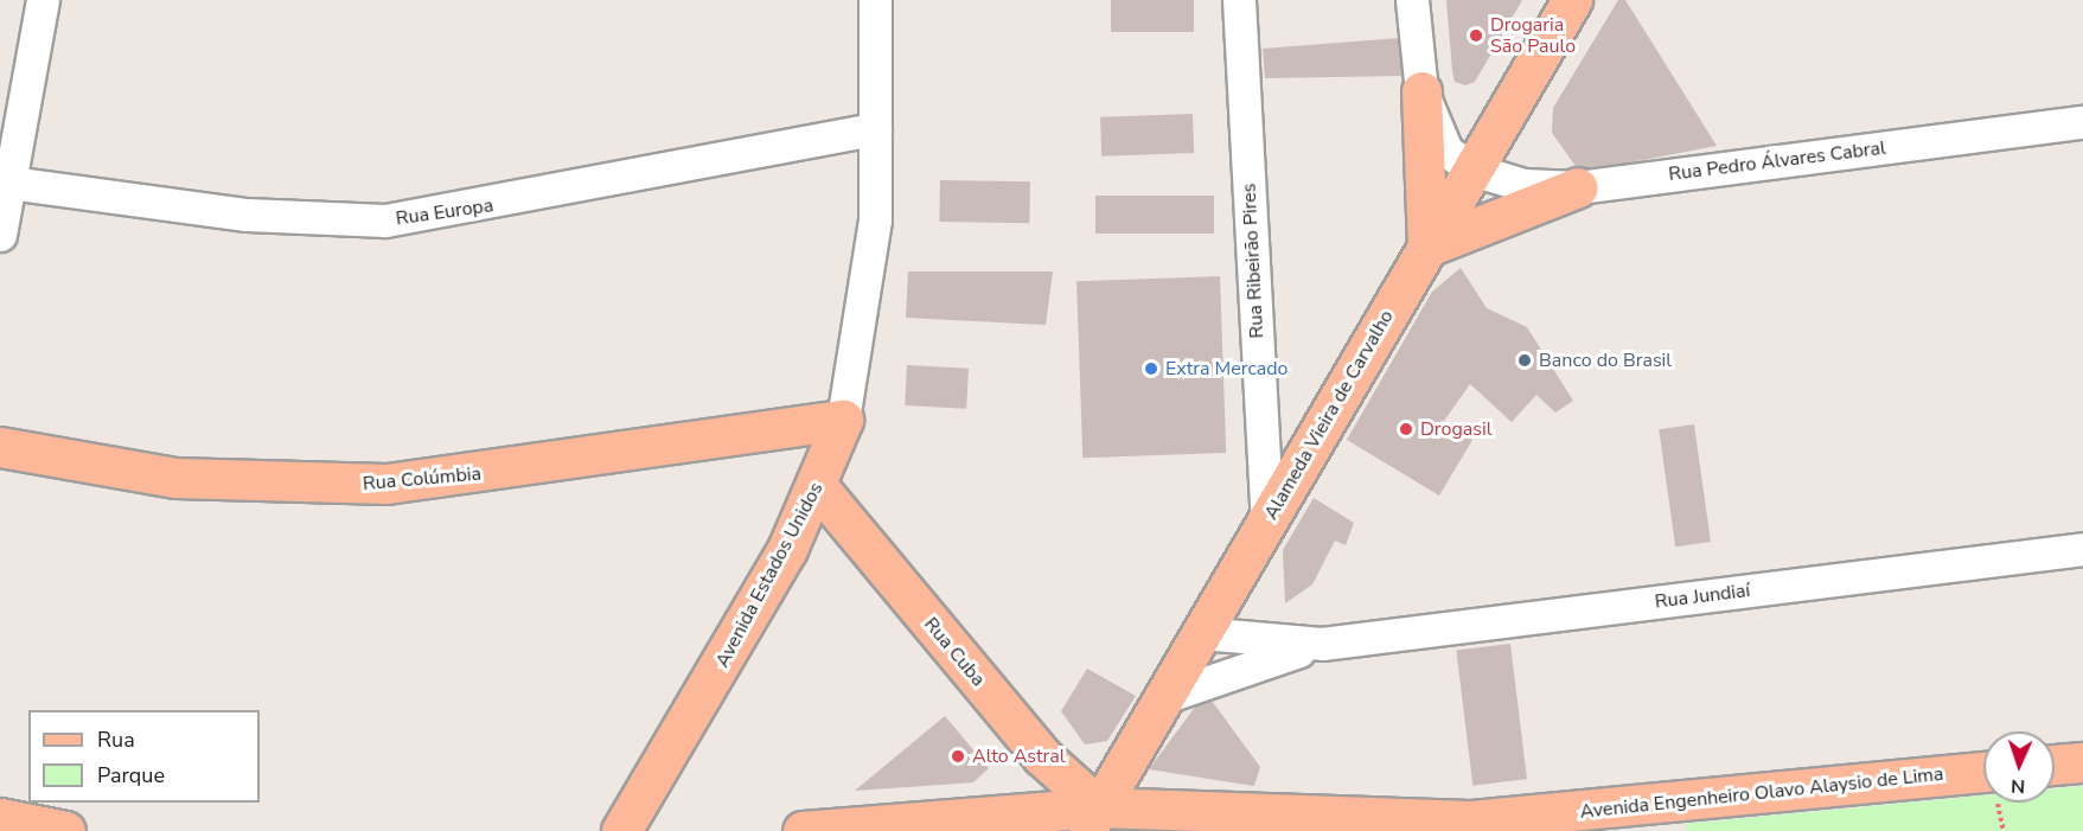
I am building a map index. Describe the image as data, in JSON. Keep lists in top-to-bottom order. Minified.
{"streets":{"main road":["Alameda Vieira de Carvalho","Rua Colúmbia","Avenida Estados Unidos","Rua Cuba","Avenida Engenheiro Olavo Alaysio de Lima"],"street":["Rua Pedro Álvares Cabral","Rua Europa","Rua Ribeirão Pires","Rua Jundiaí"]},"crossings":[["Rua Pedro Álvares Cabral","Alameda Vieira de Carvalho"],["Rua Europa","Avenida Estados Unidos"],["Rua Ribeirão Pires","Alameda Vieira de Carvalho"],["Alameda Vieira de Carvalho","Rua Jundiaí"],["Alameda Vieira de Carvalho","Rua Cuba"],["Alameda Vieira de Carvalho","Avenida Engenheiro Olavo Alaysio de Lima"],["Rua Colúmbia","Avenida Estados Unidos"],["Avenida Estados Unidos","Rua Cuba"],["Rua Cuba","Avenida Engenheiro Olavo Alaysio de Lima"]],"places":["Drogaria São Paulo","Banco do Brasil","Extra Mercado","Drogasil","Alto Astral"],"legend":["Rua","Parque"],"north":"bottom"}
